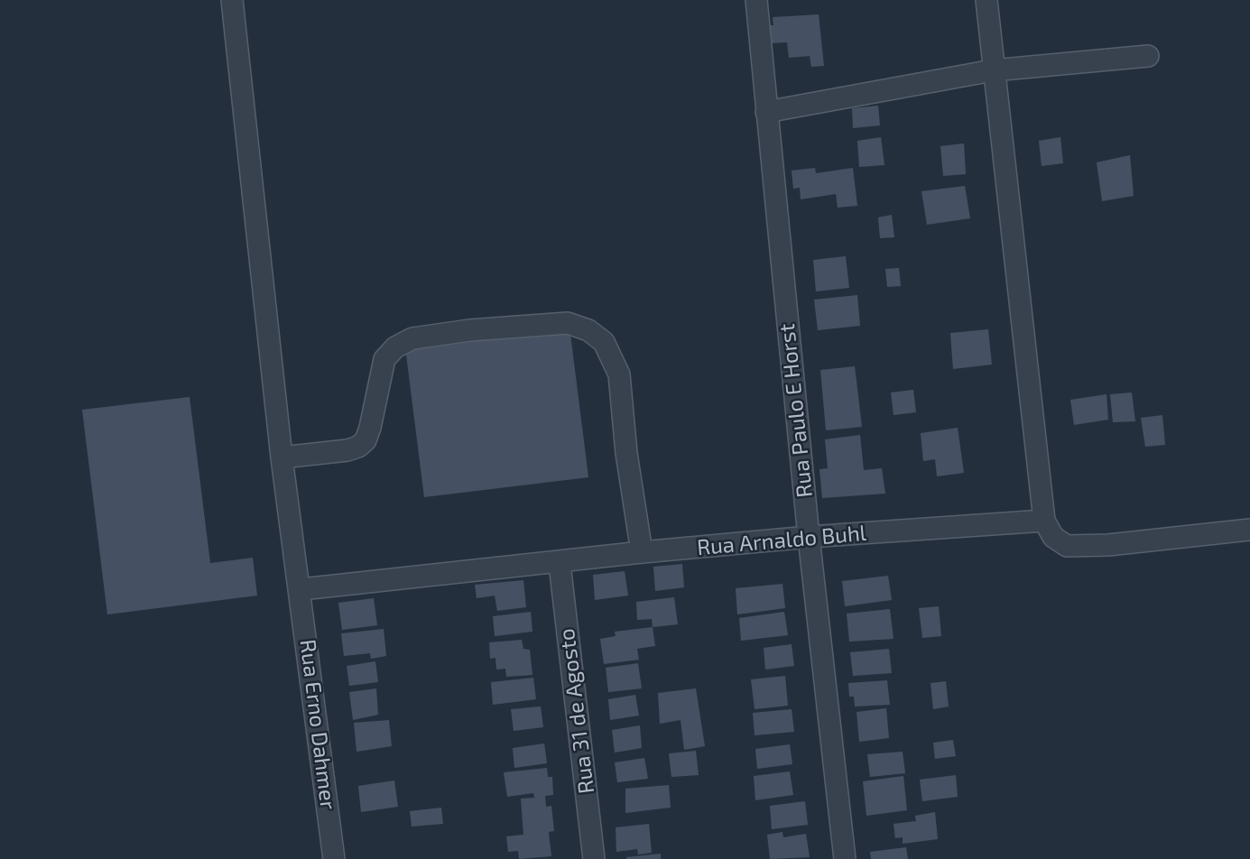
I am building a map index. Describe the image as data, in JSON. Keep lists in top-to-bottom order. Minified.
{"streets":{"street":["Rua Paulo E Horst","Rua Arnaldo Buhl","Rua 31 de Agosto","Rua Erno Dahmer"]},"crossings":[["Rua Paulo E Horst","Rua Arnaldo Buhl"],["Rua Arnaldo Buhl","Rua 31 de Agosto"],["Rua Arnaldo Buhl","Rua Erno Dahmer"]]}
